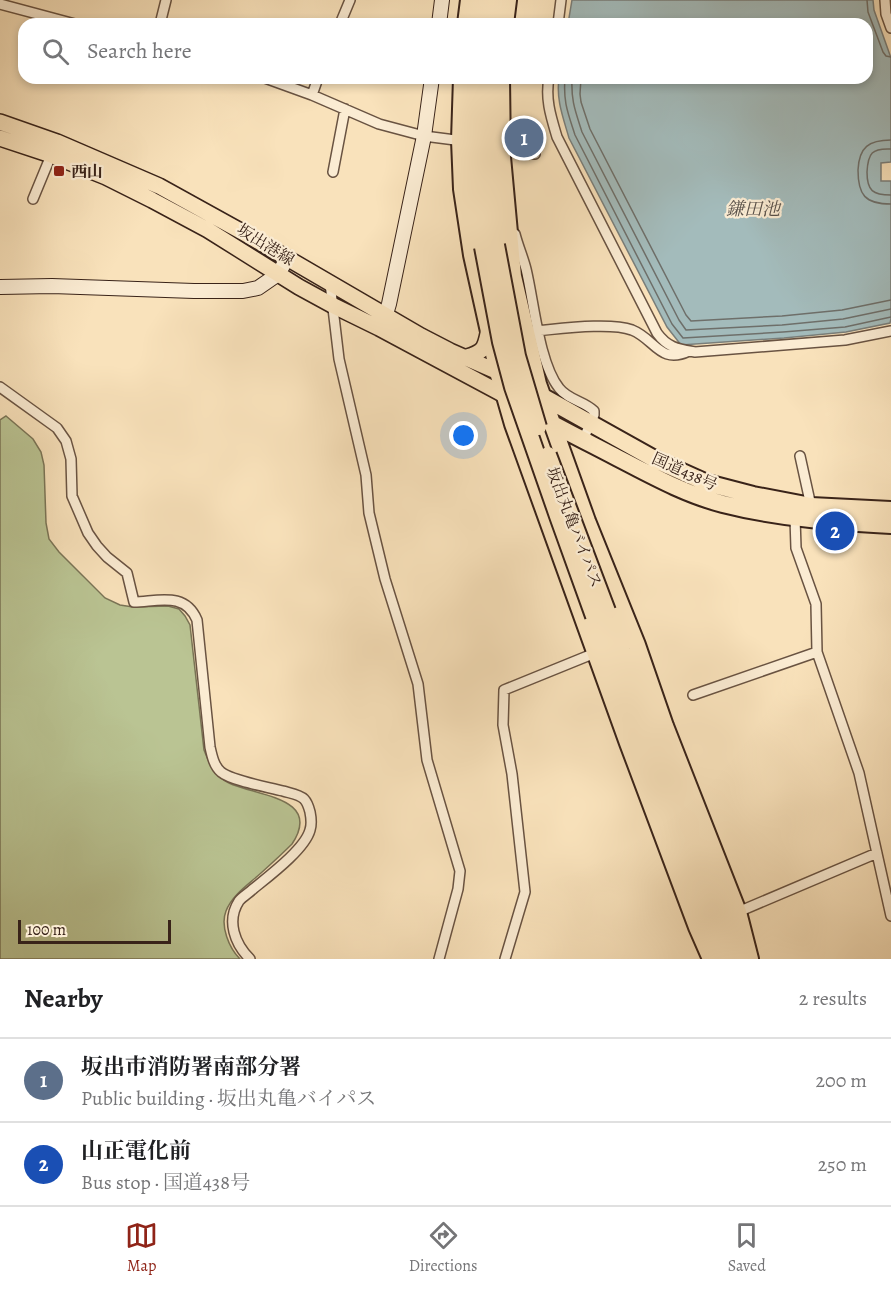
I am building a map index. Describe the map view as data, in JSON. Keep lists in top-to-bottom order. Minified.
{"streets":{"highway":["国道438号","坂出丸亀バイパス"],"main road":["坂出港線"]},"crossings":[["坂出港線","国道438号"]],"water":["鎌田池"],"places":{"transit":["西山"]},"scale_bar":"100 m","page":{"search":"Search here","pins":["1","2"],"scale":"100 m","heading":["Nearby","2 results"],"list":[{"mark":"1","name":"坂出市消防署南部分署","note":"Public building · 坂出丸亀バイパス","value":"200 m"},{"mark":"2","name":"山正電化前","note":"Bus stop · 国道438号","value":"250 m"}],"nav":["Map","Directions","Saved"]}}
